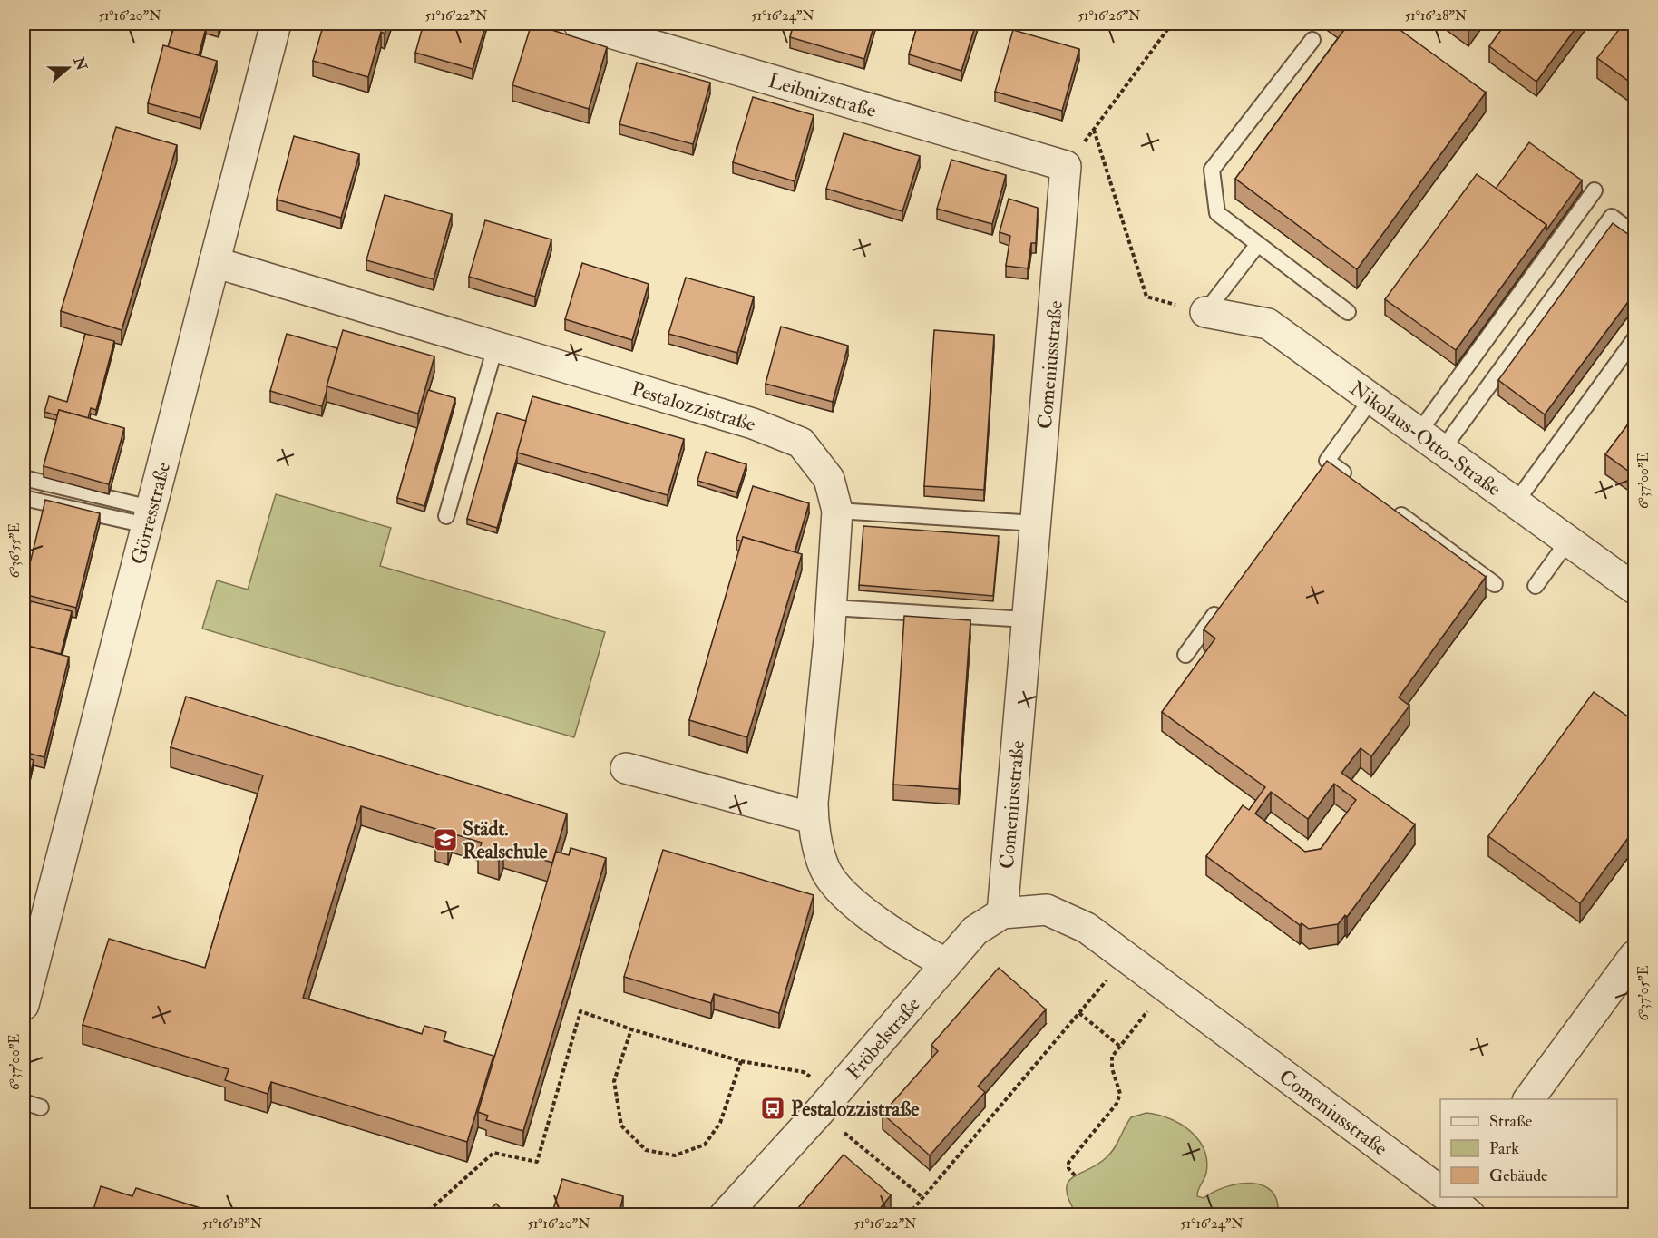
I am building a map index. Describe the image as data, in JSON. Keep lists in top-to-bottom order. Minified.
{"streets":{"street":["Leibnizstraße","Comeniusstraße","Pestalozzistraße","Nikolaus-Otto-Straße","Görresstraße","Fröbelstraße"]},"crossings":[["Leibnizstraße","Comeniusstraße"],["Comeniusstraße","Fröbelstraße"],["Pestalozzistraße","Görresstraße"],["Pestalozzistraße","Fröbelstraße"]],"places":{"school or university":["Städt. Realschule"],"bus stop":["Pestalozzistraße"]},"legend":["Straße","Park","Gebäude"],"north":"right","coordinates":["51°16'20\"N","51°16'22\"N","51°16'24\"N","51°16'26\"N","51°16'28\"N","6°37'00\"E","6°36'55\"E","6°37'05\"E","51°16'18\"N"]}
